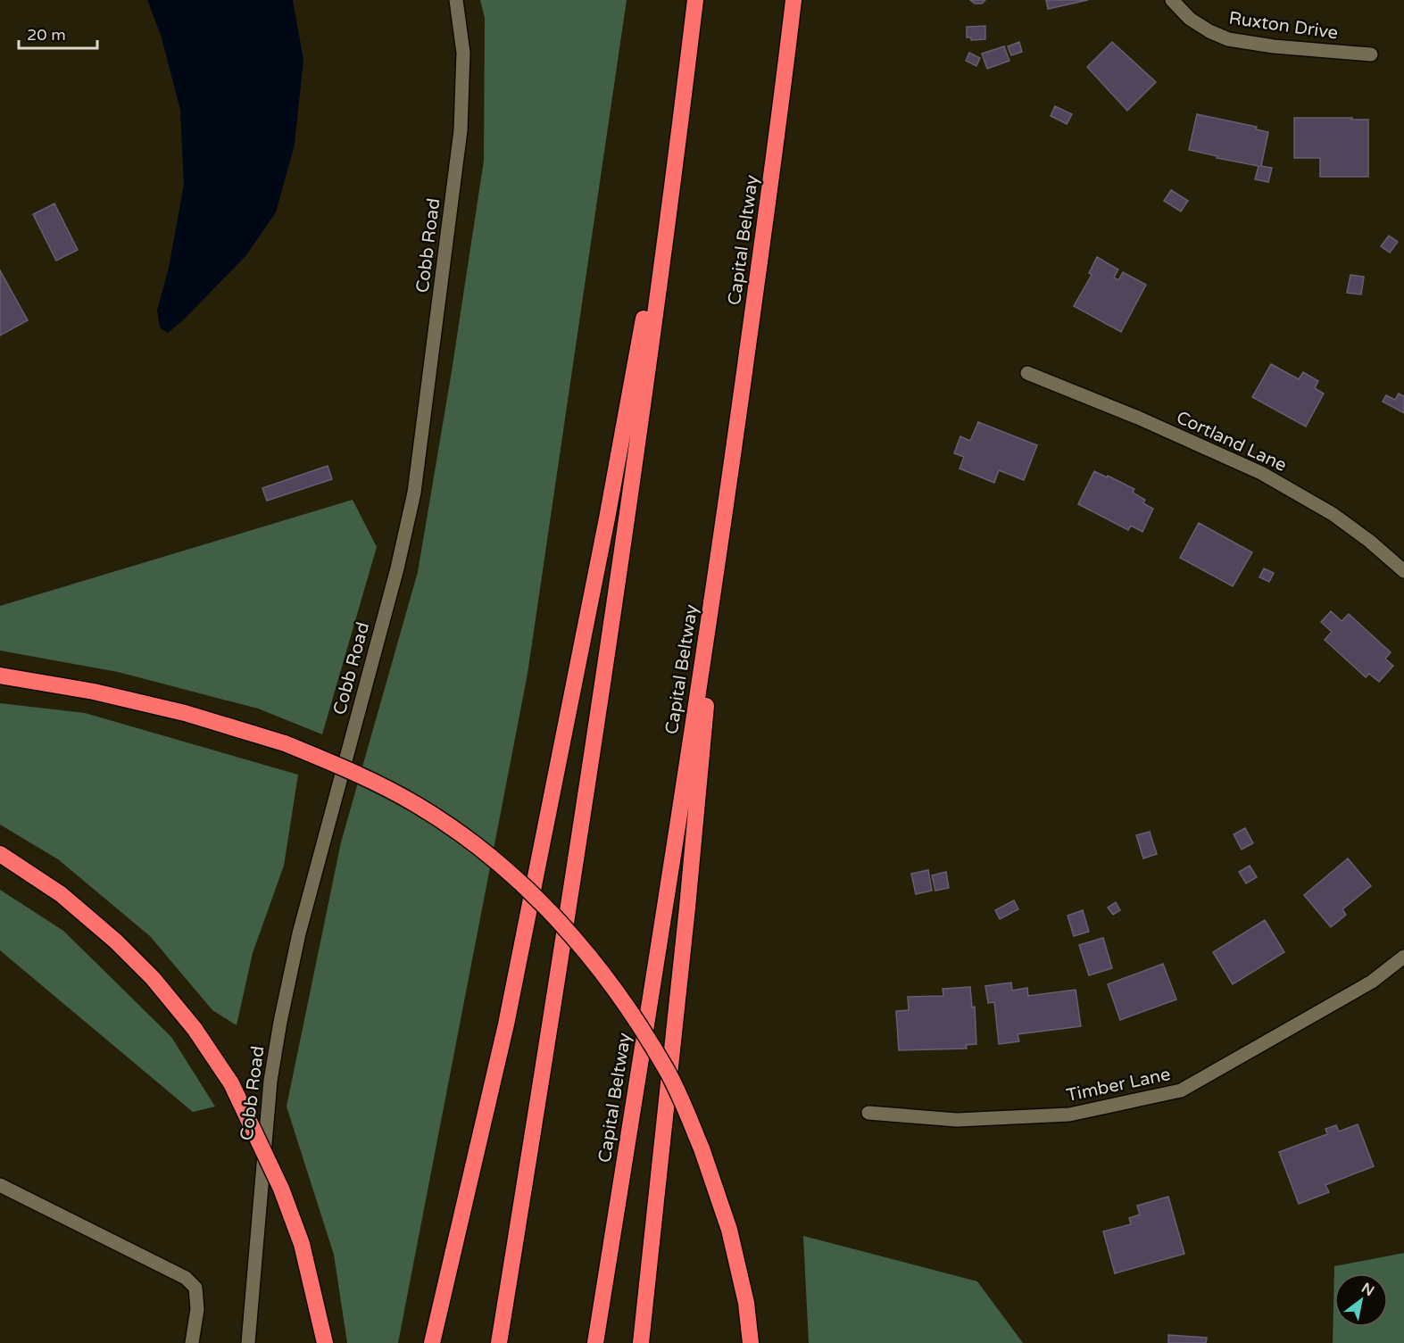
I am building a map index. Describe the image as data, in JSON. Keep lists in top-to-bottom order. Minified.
{"streets":{"highway":["Capital Beltway"],"street":["Ruxton Drive","Cobb Road","Cortland Lane","Timber Lane"]},"scale_bar":"20 m","north":"top right"}
